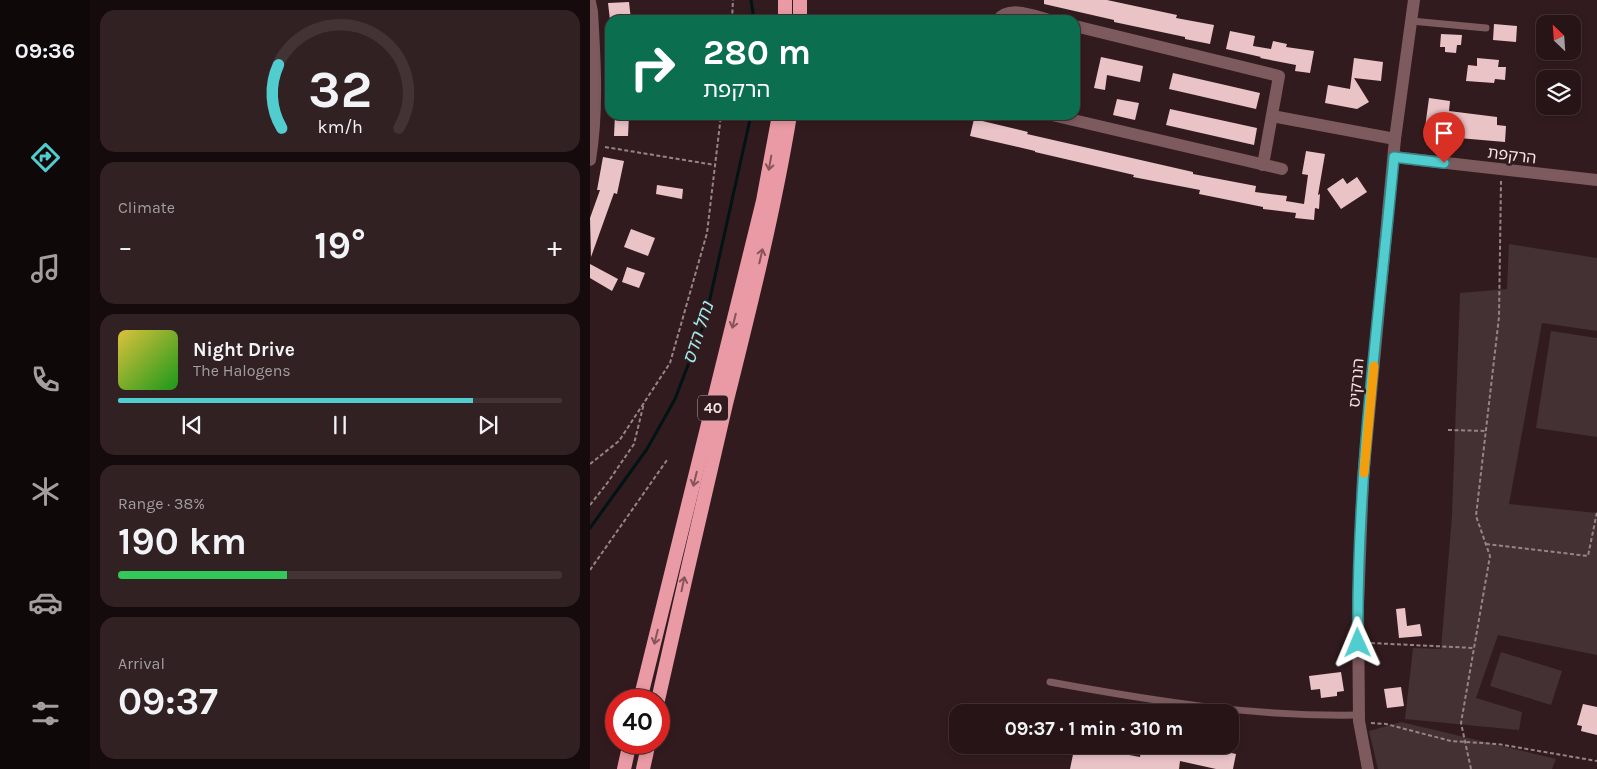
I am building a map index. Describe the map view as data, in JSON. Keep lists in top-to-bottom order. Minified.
{"streets":{"highway":["40"],"street":["הרקפת","הנרקיס"]},"crossings":[["הרקפת","הנרקיס"]],"water":["נחל הדס"],"north":"top left","page":{"tabs":"09:36","turn":["280 m","הרקפת"],"tile":["Climate",["Range · 38%","190 km"],["Arrival","09:37"]],"heat":["−","19°","+"],"song":["Night Drive","The Halogens"],"limit":"40","trip":"09:37 · 1 min · 310 m","gauge":["32","km/h"]}}
